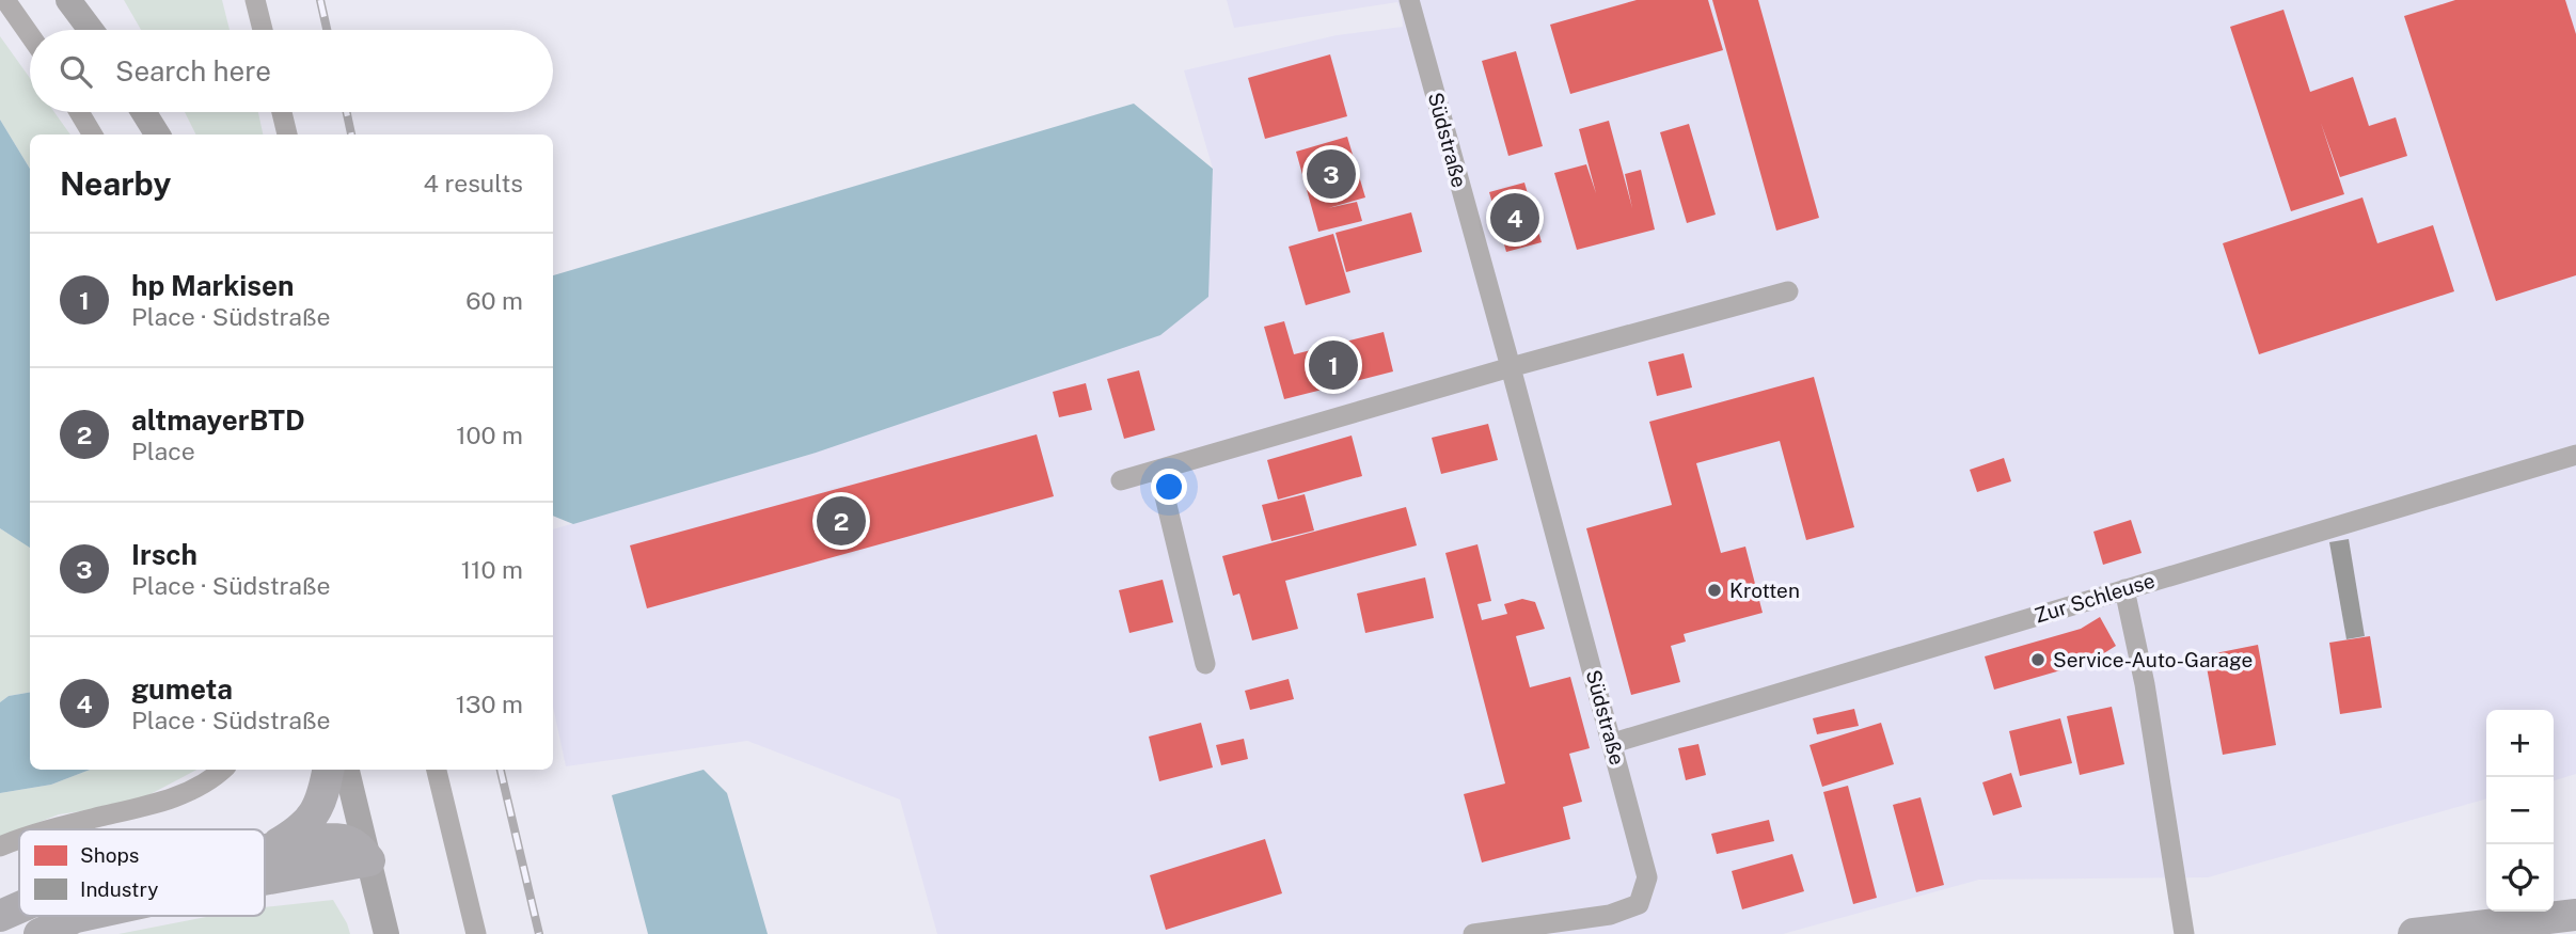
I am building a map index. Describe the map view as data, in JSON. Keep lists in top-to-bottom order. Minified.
{"streets":{"street":["Südstraße","Zur Schleuse"]},"crossings":[["Südstraße","Zur Schleuse"]],"places":["Krotten","Service-Auto-Garage"],"legend":["Shops","Industry"],"page":{"search":"Search here","heading":["Nearby","4 results"],"pins":["3","4","1","2"],"list":[{"mark":"1","name":"hp Markisen","note":"Place · Südstraße","value":"60 m"},{"mark":"2","name":"altmayerBTD","note":"Place","value":"100 m"},{"mark":"3","name":"Irsch","note":"Place · Südstraße","value":"110 m"},{"mark":"4","name":"gumeta","note":"Place · Südstraße","value":"130 m"}],"map_buttons":["+","−"]}}
